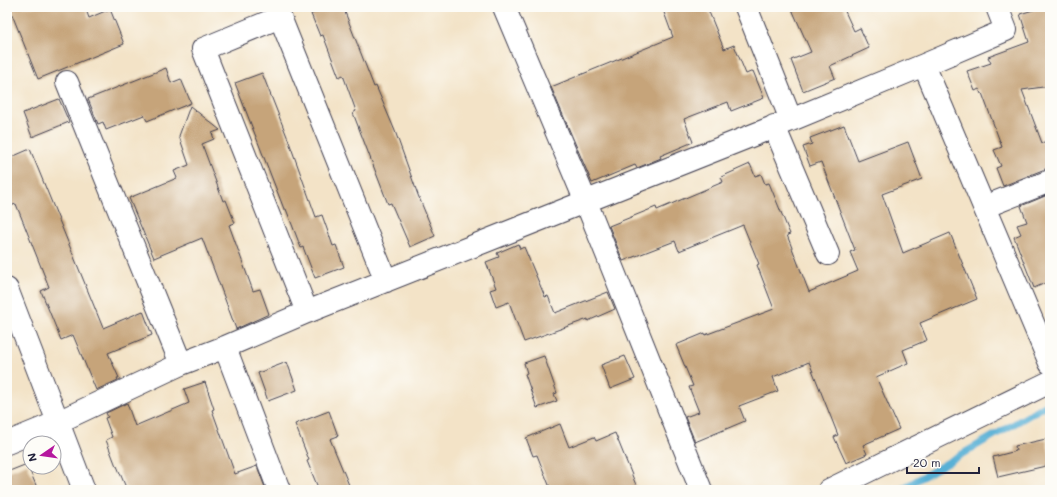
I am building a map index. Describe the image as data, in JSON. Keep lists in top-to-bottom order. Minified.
{"scale_bar":"20 m","north":"left"}
